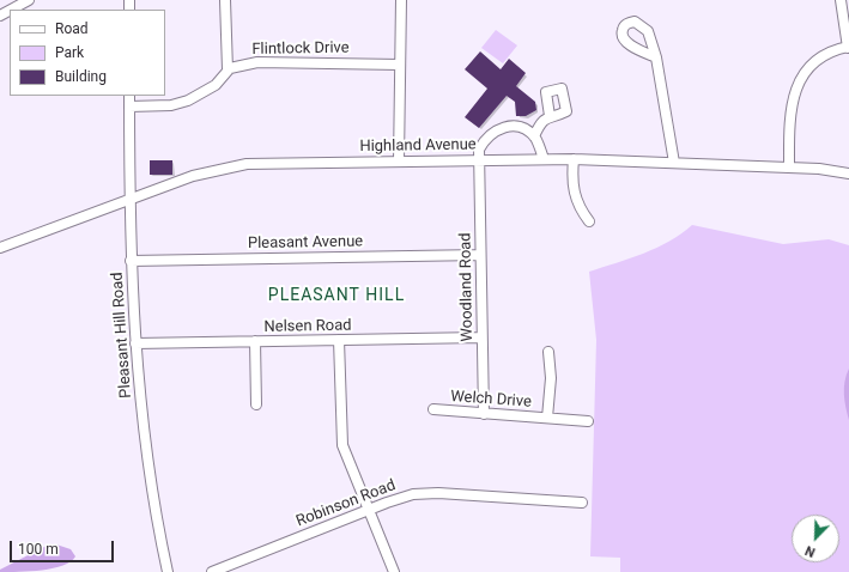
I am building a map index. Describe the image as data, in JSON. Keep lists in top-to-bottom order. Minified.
{"streets":{"street":["Flintlock Drive","Highland Avenue","Pleasant Avenue","Woodland Road","Nelsen Road","Pleasant Hill Road","Welch Drive","Robinson Road"]},"crossings":[["Highland Avenue","Woodland Road"],["Highland Avenue","Pleasant Hill Road"],["Pleasant Avenue","Woodland Road"],["Pleasant Avenue","Pleasant Hill Road"],["Woodland Road","Nelsen Road"],["Woodland Road","Welch Drive"],["Nelsen Road","Pleasant Hill Road"]],"districts":["PLEASANT HILL"],"legend":["Road","Park","Building"],"scale_bar":"100 m","north":"bottom left"}
